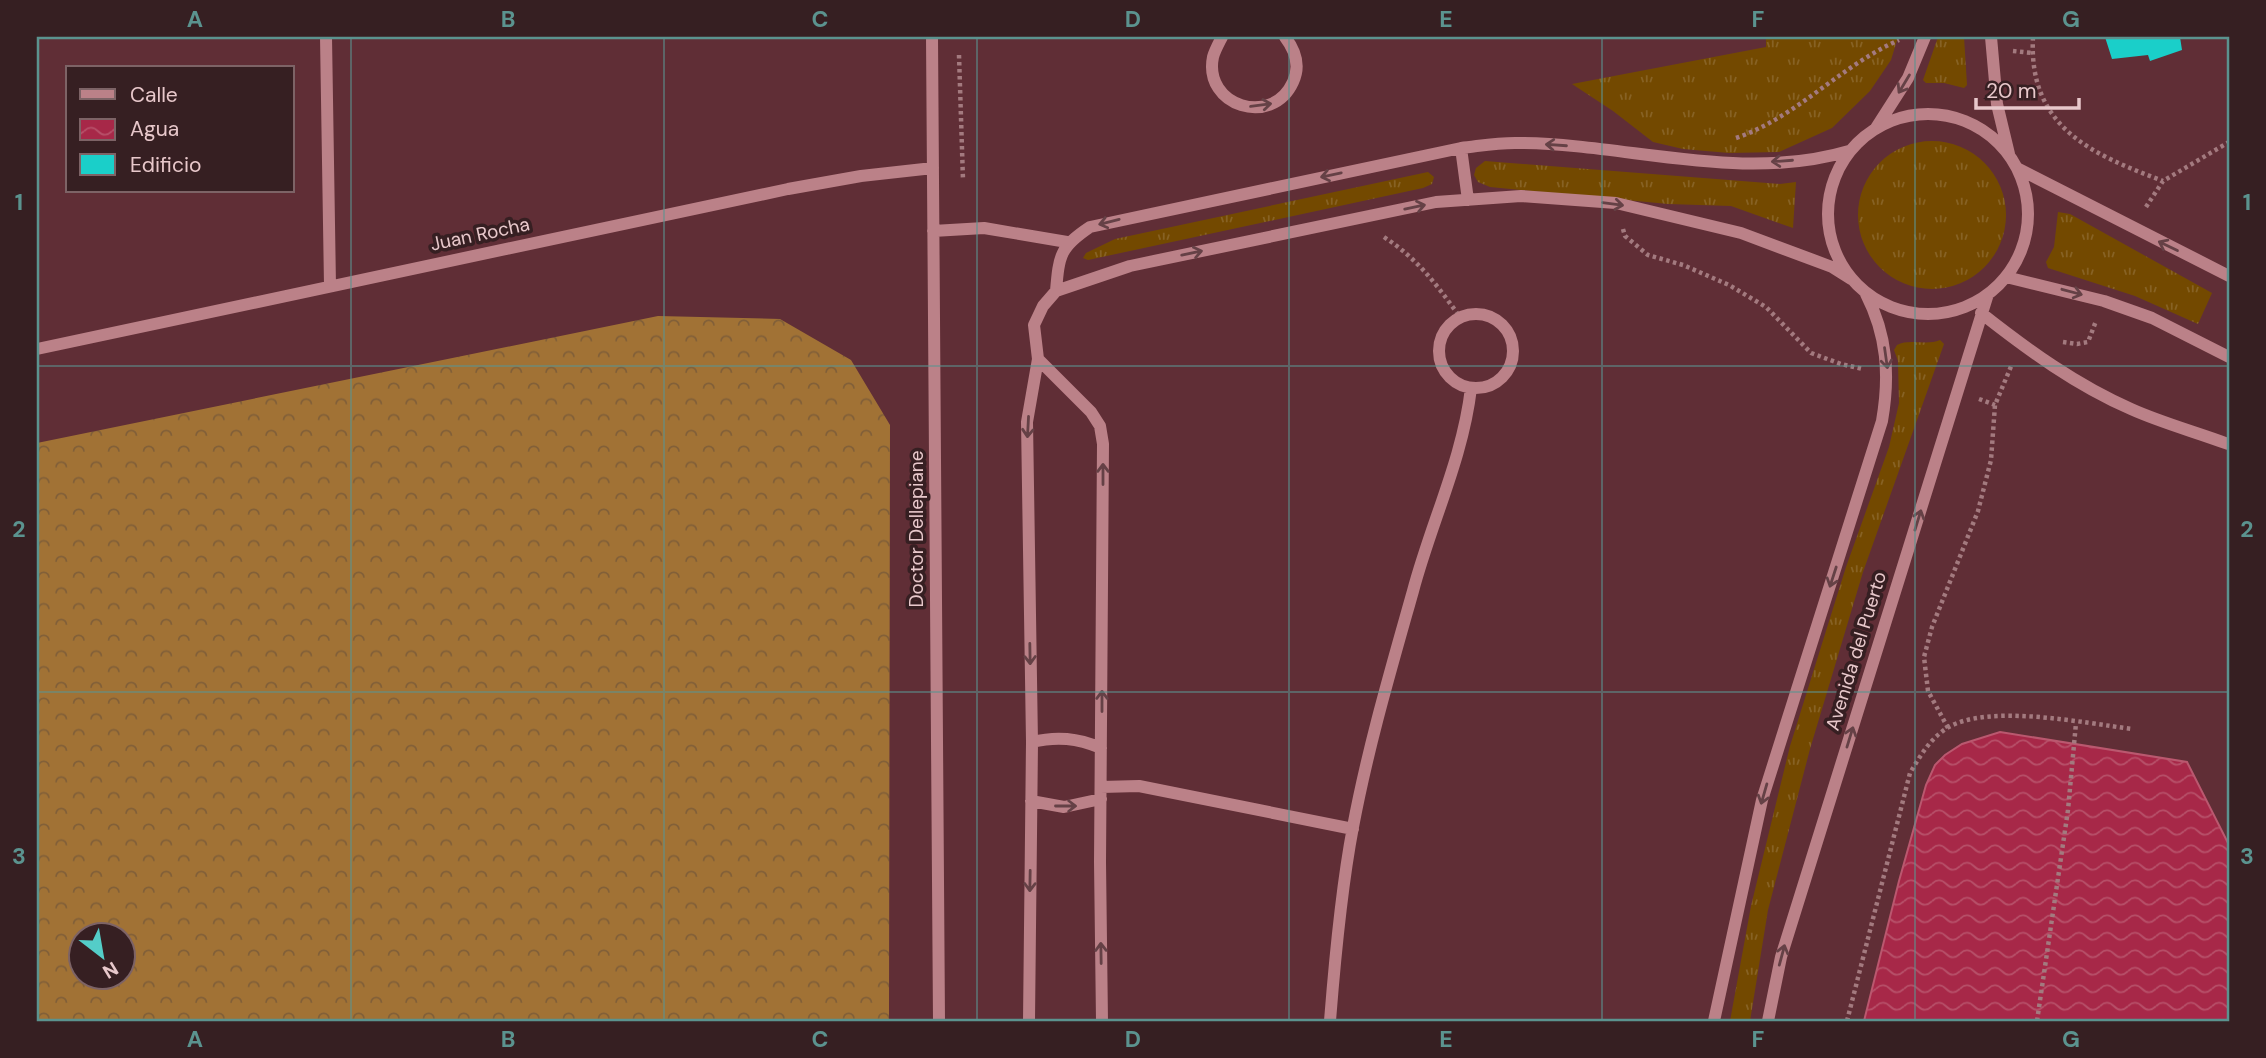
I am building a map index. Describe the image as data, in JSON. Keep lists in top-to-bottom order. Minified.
{"streets":{"street":["Juan Rocha","Doctor Dellepiane","Avenida del Puerto"]},"crossings":[["Juan Rocha","Doctor Dellepiane"]],"legend":["Calle","Agua","Edificio"],"scale_bar":"20 m","north":"bottom right","grid":{"columns":["A","B","C","D","E","F","G"],"rows":["1","2","3"]}}
